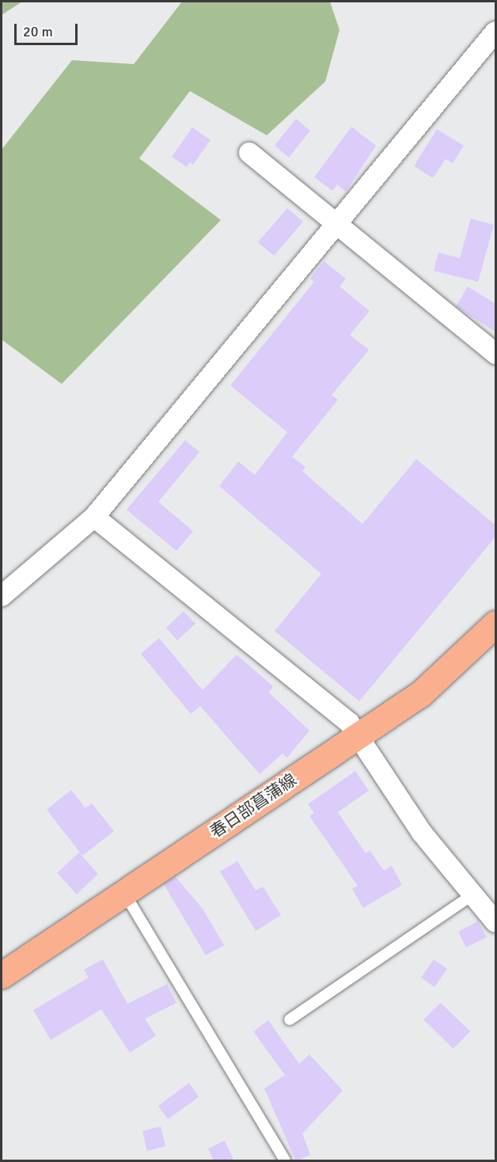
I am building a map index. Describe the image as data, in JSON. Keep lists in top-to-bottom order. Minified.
{"streets":{"main road":["春日部菖蒲線"]},"scale_bar":"20 m"}
